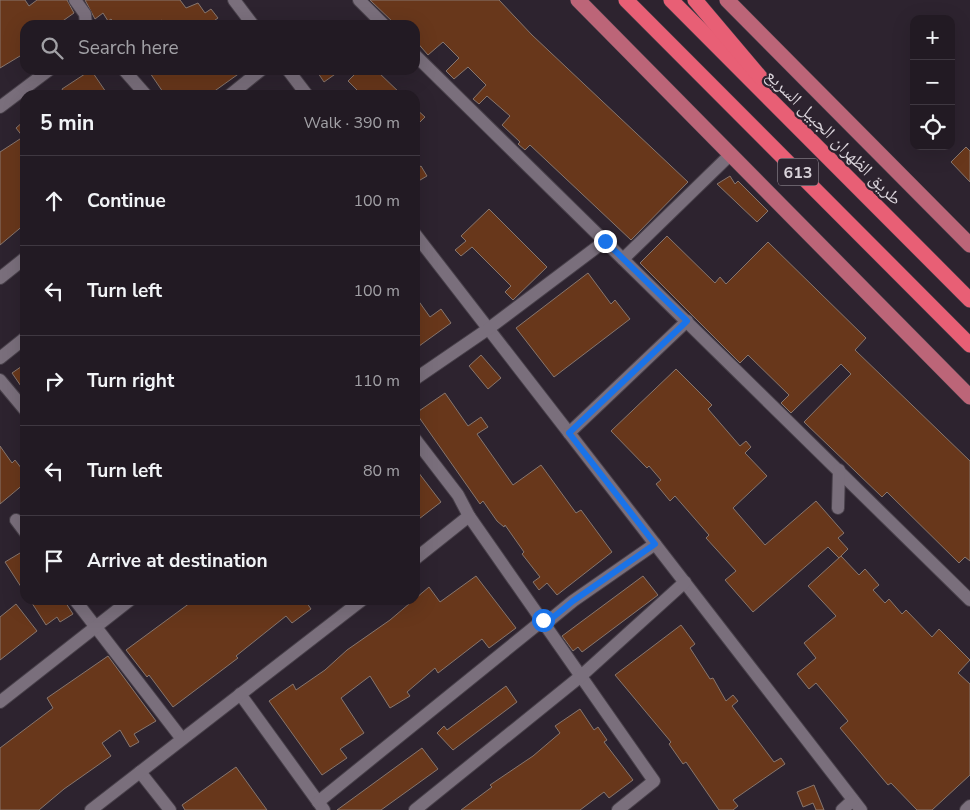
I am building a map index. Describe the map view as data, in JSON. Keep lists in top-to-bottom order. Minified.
{"streets":{"highway":["طريق الظهران الجبيل السريع","613"]},"page":{"map_buttons":["+","−"],"search":"Search here","heading":["5 min","Walk · 390 m"],"list":[["Continue","100 m"],["Turn left","100 m"],["Turn right","110 m"],["Turn left","80 m"],"Arrive at destination"]}}
